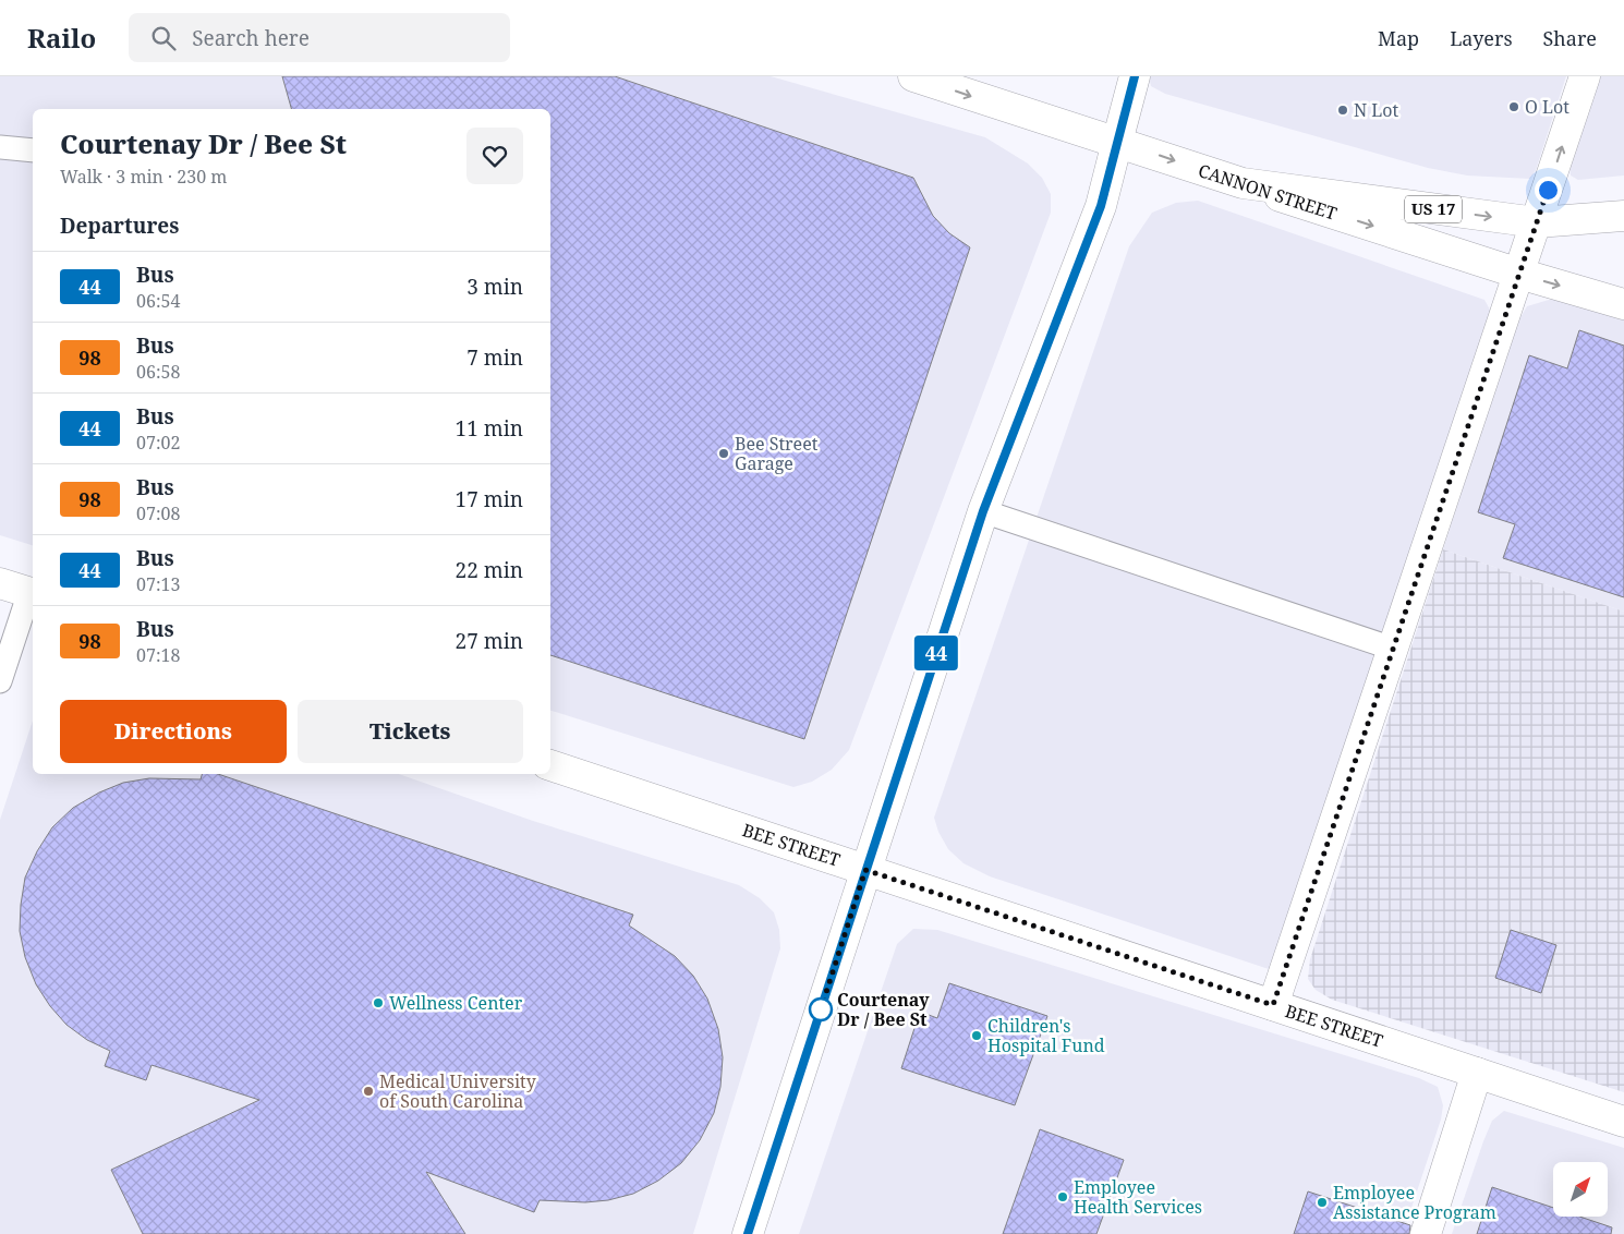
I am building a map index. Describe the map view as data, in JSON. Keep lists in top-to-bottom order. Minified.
{"streets":{"main road":["CANNON STREET","US 17","BEE STREET"]},"crossings":[["CANNON STREET","US 17"]],"places":["O Lot","N Lot","Bee Street Garage","Wellness Center","Courtenay Dr / Bee St","Children's Hospital Fund","Medical University of South Carolina","Employee Health Services","Employee Assistance Program"],"lines":["bus line 44"],"north":"top right","page":{"header":"Railo","search":"Search here","nav":["Map","Layers","Share"],"on_map":"44","heading":[["Courtenay Dr / Bee St","Walk · 3 min · 230 m"],"Departures"],"list":[{"mark":"44","name":"Bus","note":"06:54","value":"3 min"},{"mark":"98","name":"Bus","note":"06:58","value":"7 min"},{"mark":"44","name":"Bus","note":"07:02","value":"11 min"},{"mark":"98","name":"Bus","note":"07:08","value":"17 min"},{"mark":"44","name":"Bus","note":"07:13","value":"22 min"},{"mark":"98","name":"Bus","note":"07:18","value":"27 min"}],"buttons":["Directions","Tickets"]}}
